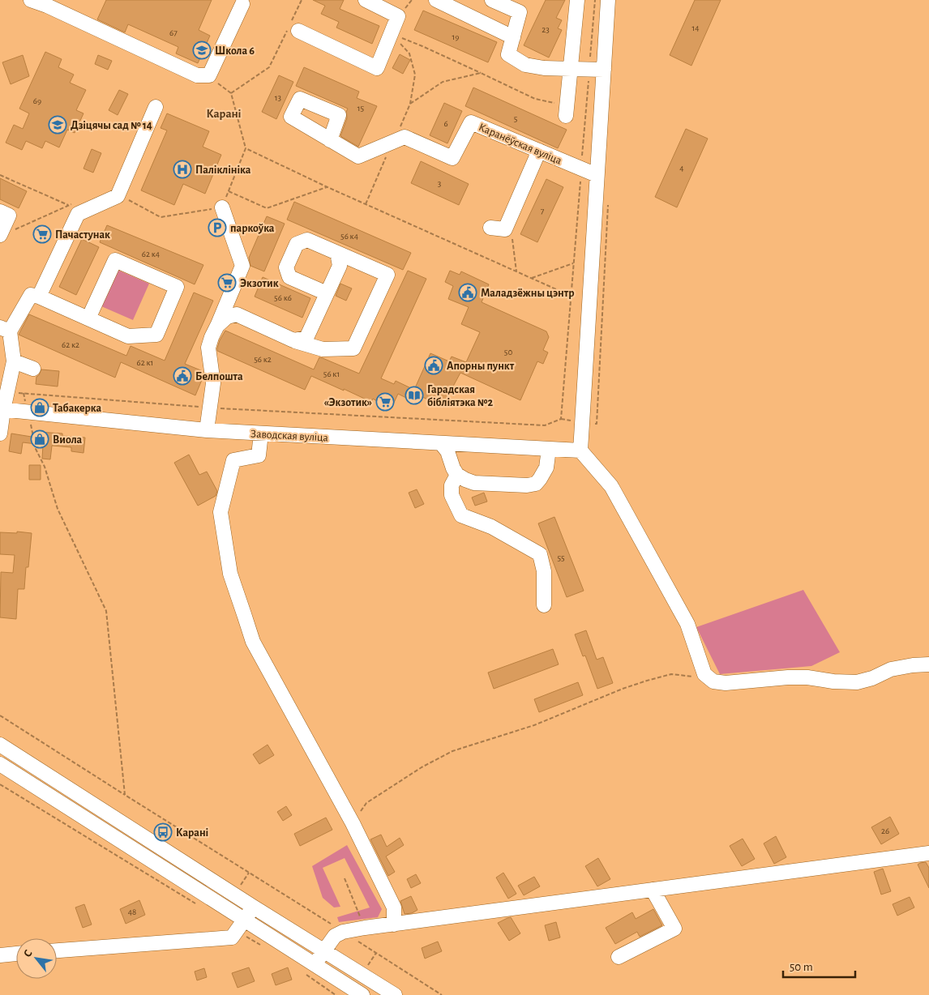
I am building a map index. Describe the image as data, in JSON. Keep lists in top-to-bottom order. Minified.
{"streets":{"street":["Каранёўская вуліца","Заводская вуліца"]},"districts":["Карані"],"places":{"school or university":["Школа 6","Дзіцячы сад № 14"],"hospital":["Паліклініка"],"parking":["паркоўка"],"supermarket":["Пачастунак","Экзотик","«Экзотик»"],"public building":["Маладзёжны цэнтр","Апорны пункт","Белпошта"],"library":["Гарадская бібліятэка №2"],"shop":["Табакерка","Виола"],"bus stop":["Карані"]},"house_numbers":["14","23","67","19","13","69","15","5","6","4","3","7","56 к4","62 к4","56 к6","62 к2","50","56 к2","62 к1","56 к1","55","26","48"],"scale_bar":"50 m","north":"top left"}
